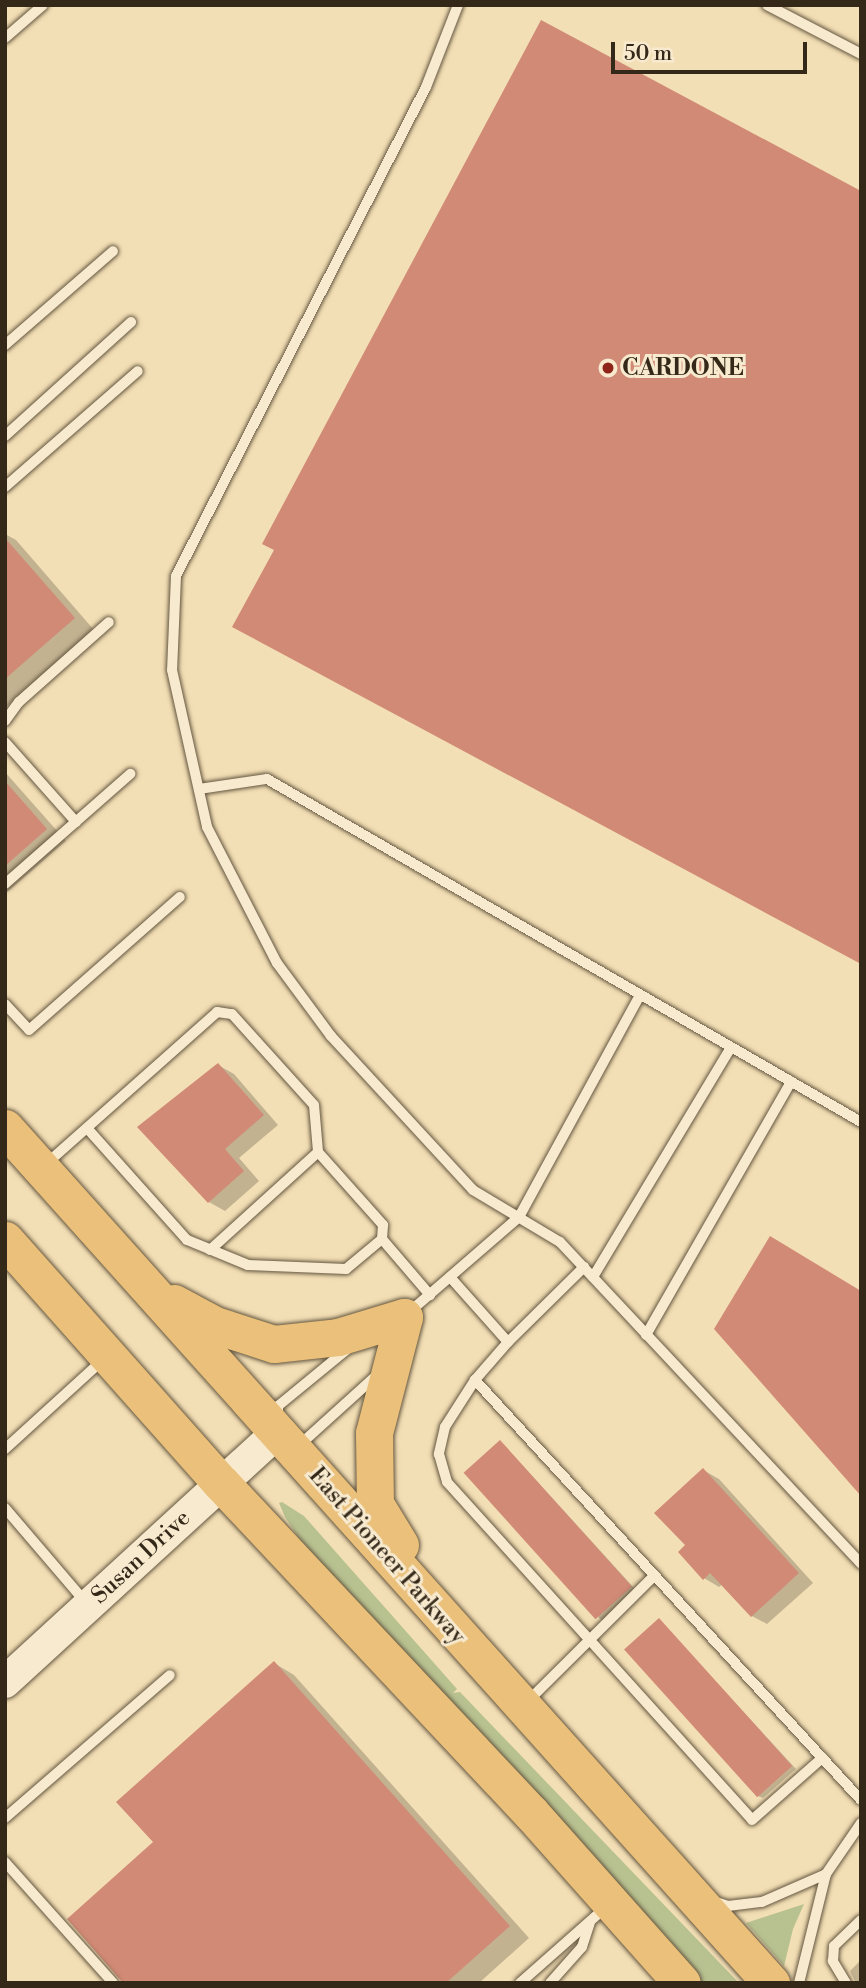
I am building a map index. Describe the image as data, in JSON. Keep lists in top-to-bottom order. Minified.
{"streets":{"main road":["East Pioneer Parkway"],"street":["Susan Drive"]},"crossings":[["East Pioneer Parkway","Susan Drive"]],"places":["CARDONE"],"scale_bar":"50 m"}
